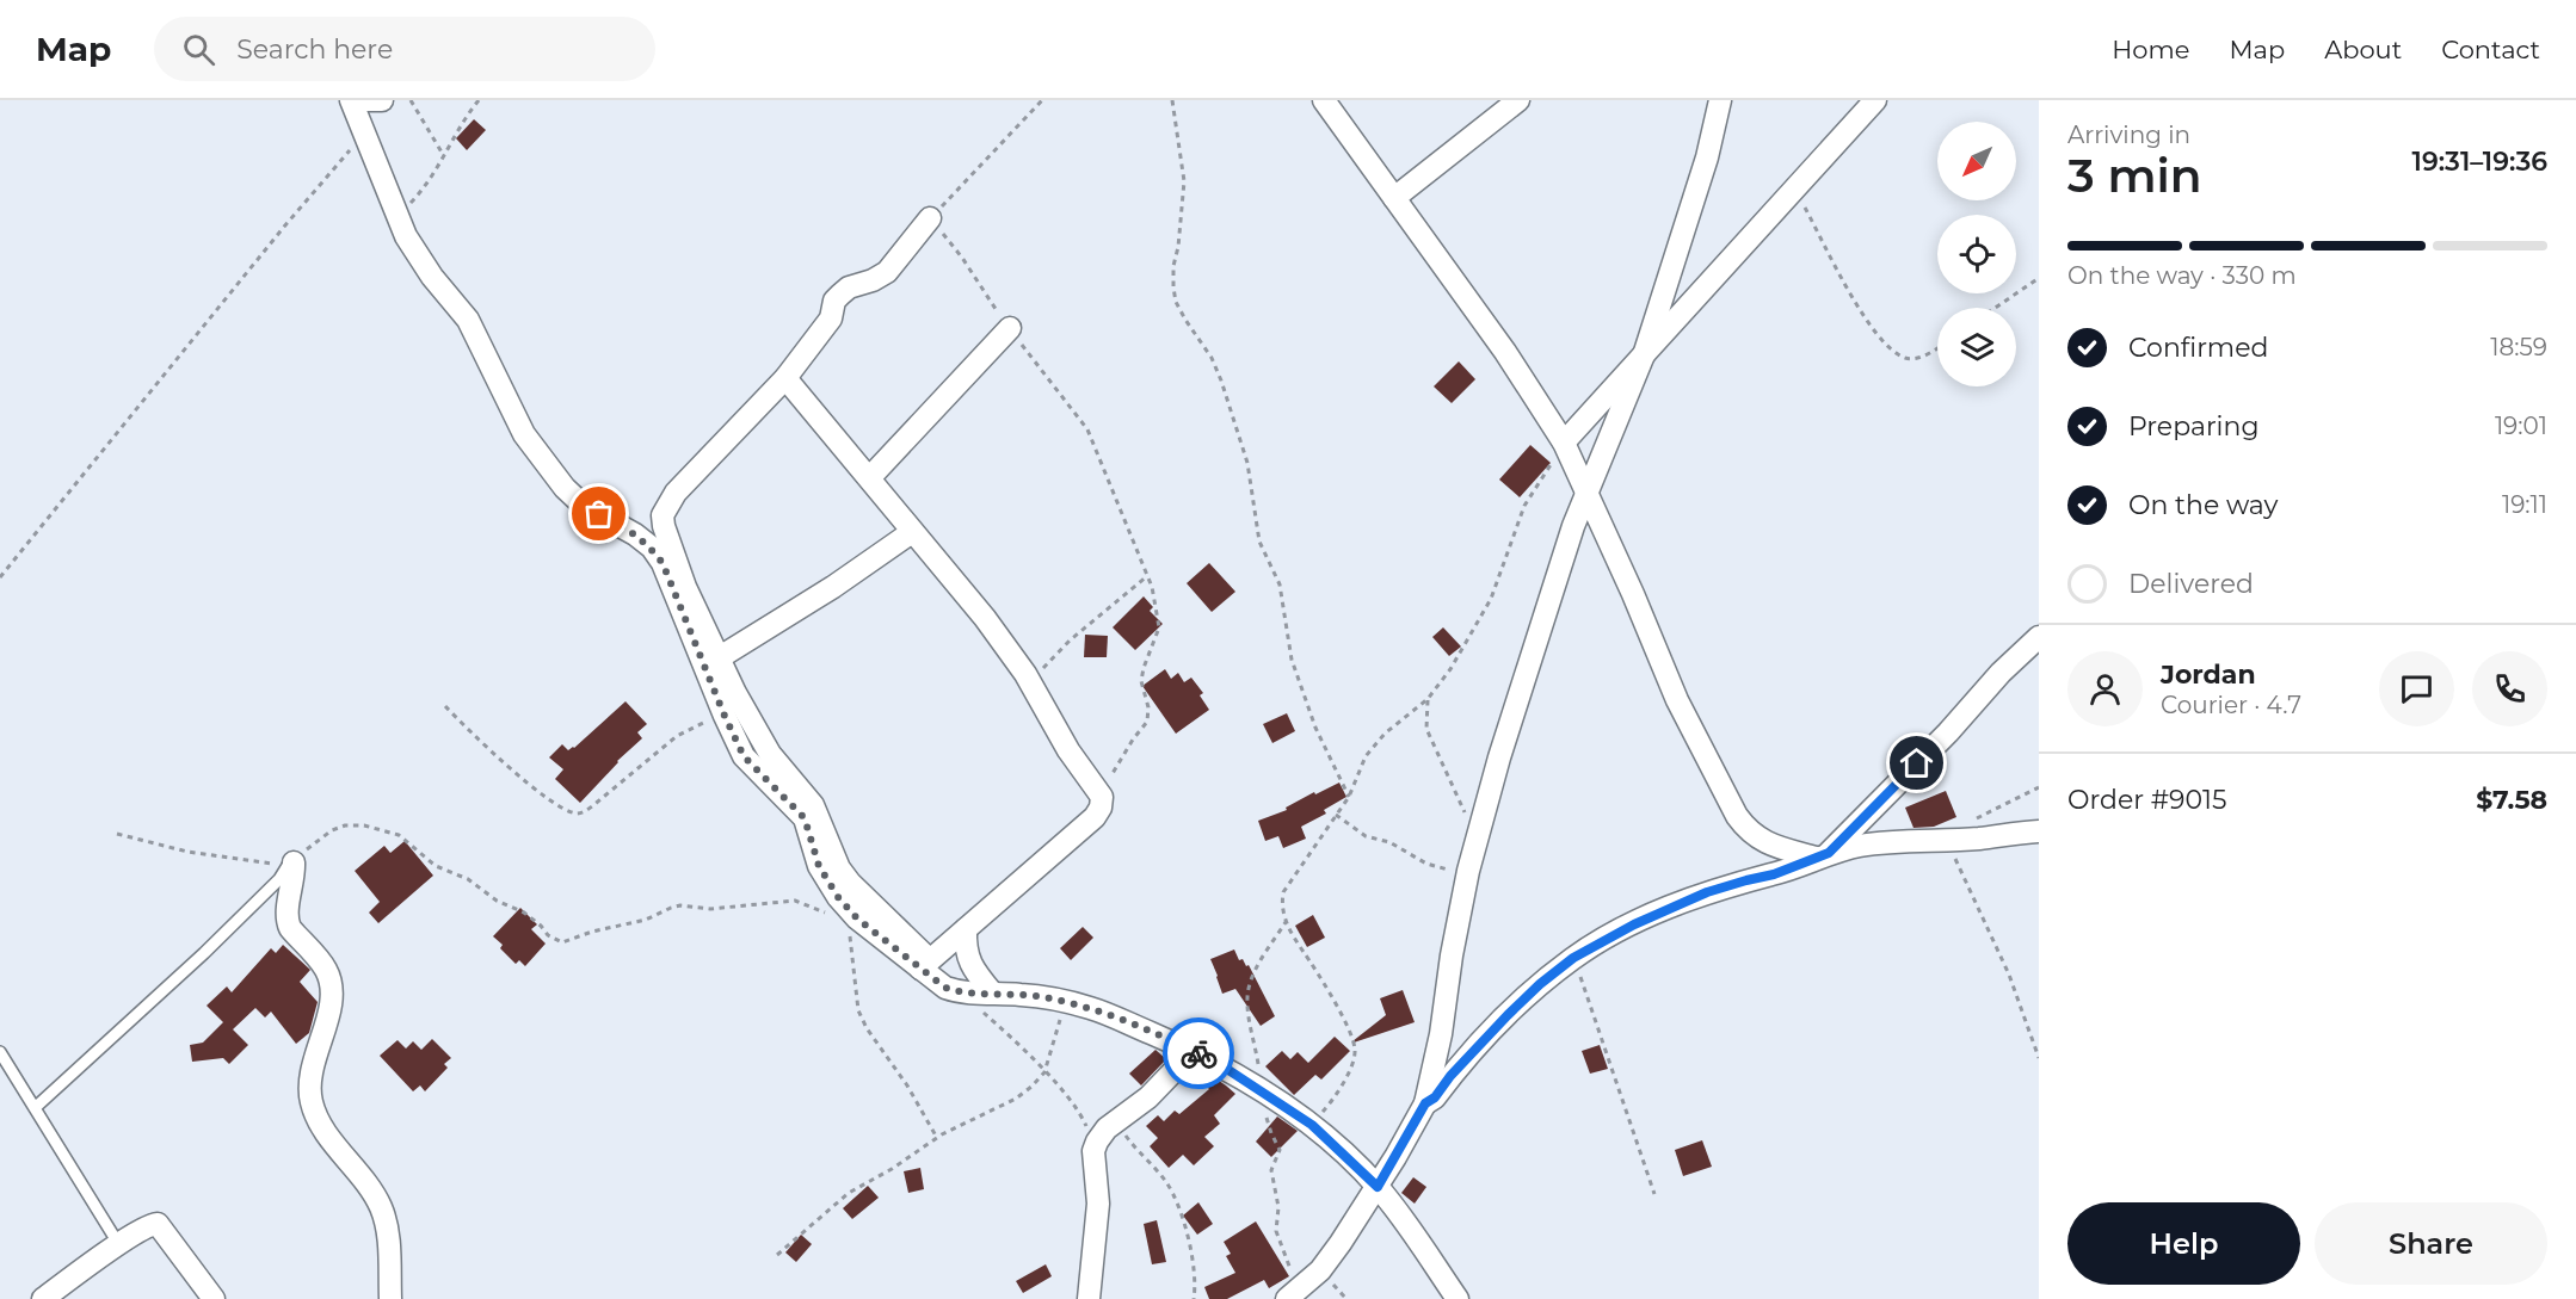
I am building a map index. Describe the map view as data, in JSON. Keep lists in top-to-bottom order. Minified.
{"north":"bottom left","page":{"header":"Map","search":"Search here","nav":["Home","Map","About","Contact"],"heading":["3 min","Arriving in","19:31–19:36"],"panel":["Jordan","Courier · 4.7","Order #9015","$7.58"],"bar":"On the way · 330 m","list":[["Confirmed","18:59"],["Preparing","19:01"],["On the way","19:11"],"Delivered"],"buttons":["Help","Share"]}}
